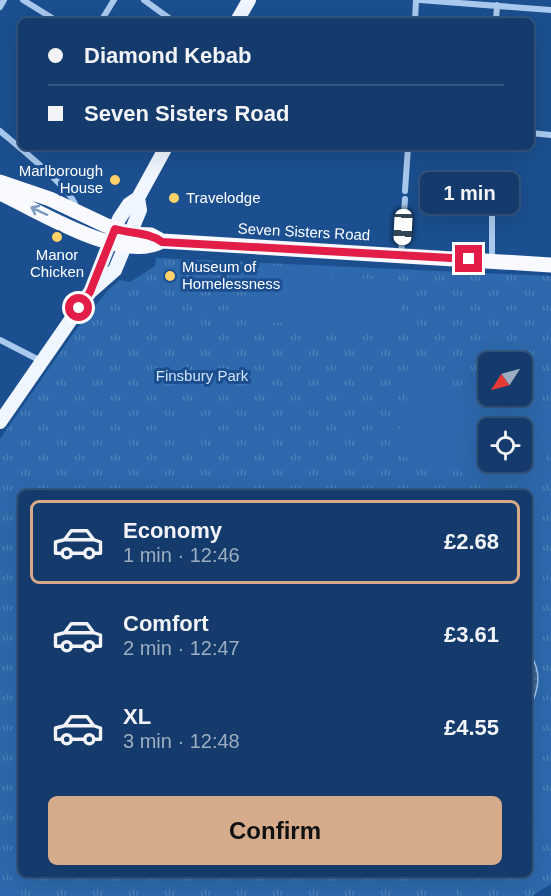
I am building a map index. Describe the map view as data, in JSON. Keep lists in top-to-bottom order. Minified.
{"streets":{"highway":["Seven Sisters Road"]},"parks":["Finsbury Park"],"places":["Marlborough House","Travelodge","Manor Chicken","Museum of Homelessness"],"north":"bottom left","page":{"banner":["Diamond Kebab","Seven Sisters Road"],"bubble":"1 min","list":[{"name":"Economy","note":"1 min · 12:46","value":"£2.68"},{"name":"Comfort","note":"2 min · 12:47","value":"£3.61"},{"name":"XL","note":"3 min · 12:48","value":"£4.55"}],"buttons":"Confirm"}}
